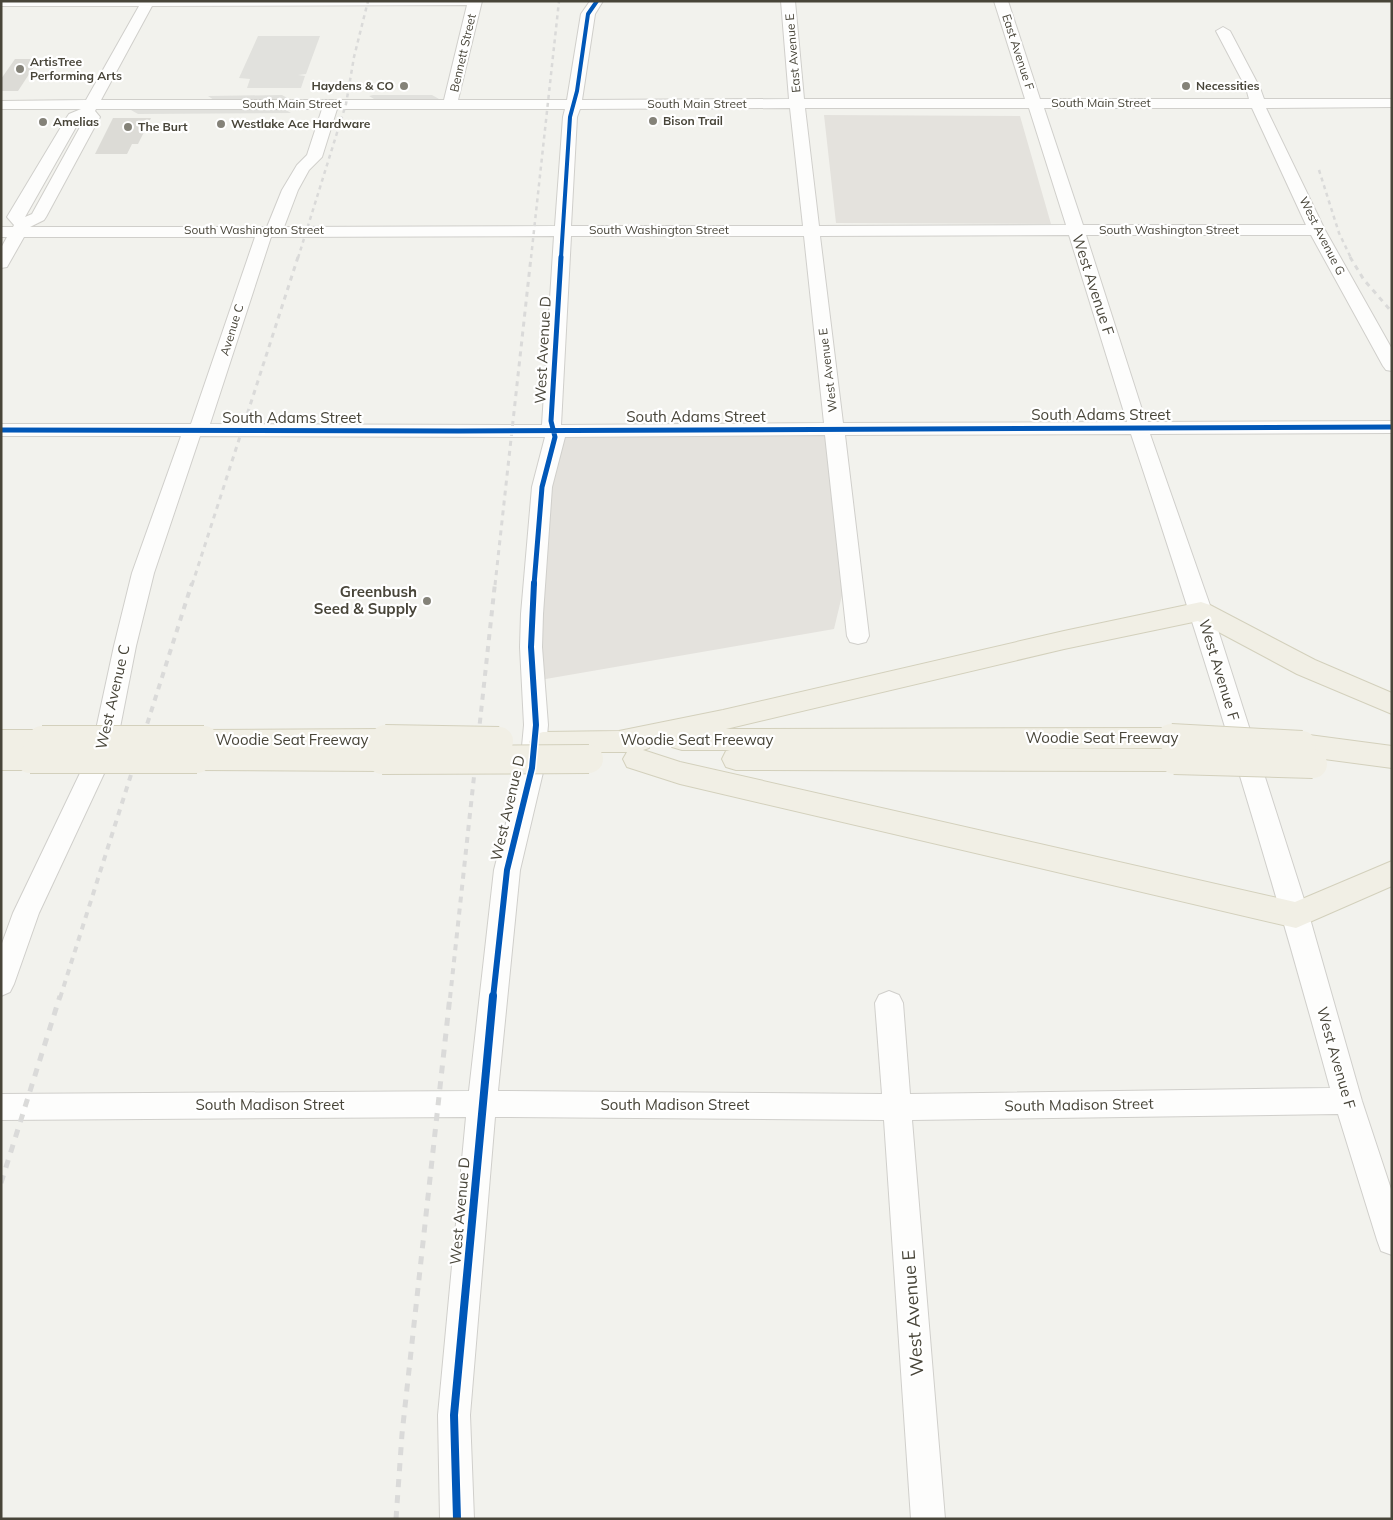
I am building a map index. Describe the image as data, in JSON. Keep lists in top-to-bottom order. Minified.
{"streets":{"main road":["Woodie Seat Freeway"],"street":["East Avenue F","Bennett Street","East Avenue E","South Main Street","South Washington Street","West Avenue G","West Avenue F","Avenue C","West Avenue D","West Avenue E","South Adams Street","West Avenue C","South Madison Street"]},"crossings":[["East Avenue F","South Main Street"],["East Avenue F","West Avenue F"],["Bennett Street","South Main Street"],["East Avenue E","South Main Street"],["East Avenue E","West Avenue E"],["South Main Street","West Avenue G"],["South Main Street","West Avenue F"],["South Main Street","Avenue C"],["South Main Street","West Avenue D"],["South Main Street","West Avenue E"],["South Washington Street","West Avenue G"],["South Washington Street","West Avenue F"],["South Washington Street","Avenue C"],["South Washington Street","West Avenue D"],["South Washington Street","West Avenue E"],["West Avenue F","South Adams Street"],["West Avenue F","South Madison Street"],["Avenue C","South Adams Street"],["Avenue C","West Avenue C"],["West Avenue D","South Adams Street"],["West Avenue D","South Madison Street"],["West Avenue E","South Adams Street"],["West Avenue E","South Madison Street"],["South Adams Street","West Avenue C"]],"places":["ArtisTree Performing Arts","Haydens & CO","Necessities","Bison Trail","Amelias","Westlake Ace Hardware","The Burt","Greenbush Seed & Supply"]}
